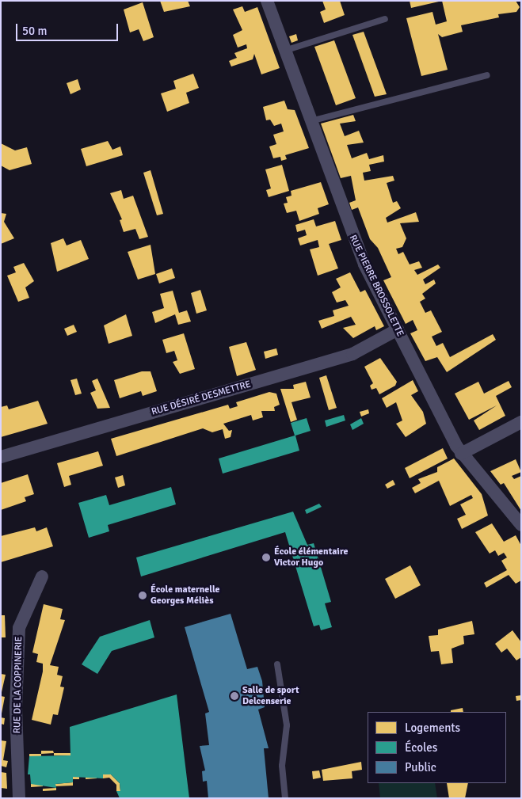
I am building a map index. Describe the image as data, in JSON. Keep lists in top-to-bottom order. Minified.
{"streets":{"street":["RUE PIERRE BROSSOLETTE","RUE DÉSIRÉ DESMETTRE","RUE DE LA COPPINERIE"]},"crossings":[["RUE PIERRE BROSSOLETTE","RUE DÉSIRÉ DESMETTRE"]],"places":["École élémentaire Victor Hugo","École maternelle Georges Méliès","Salle de sport Delcenserie"],"legend":["Logements","Écoles","Public"],"scale_bar":"50 m"}
